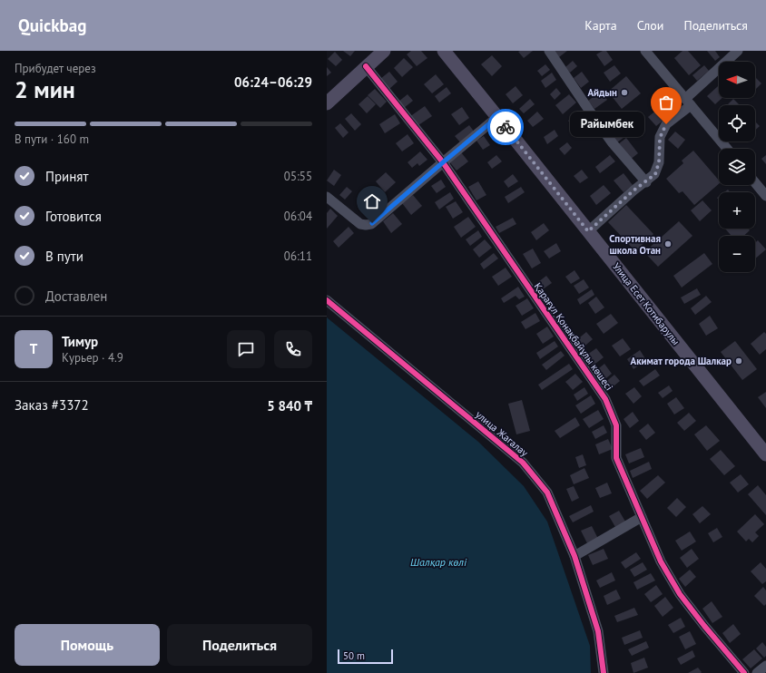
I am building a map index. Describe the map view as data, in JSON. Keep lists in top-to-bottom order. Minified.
{"streets":{"main road":["Улица Есет Котибарулы"],"street":["Қарағұл Қонақбайұлы көшесі","улица Жагалау"]},"water":["Шалқар көлі"],"places":["Айдын","Райымбек","Спортивная школа Отан","Акимат города Шалкар"],"scale_bar":"50 m","north":"left","page":{"header":"Quickbag","nav":["Карта","Слои","Поделиться"],"heading":["2 мин","Прибудет через","06:24–06:29"],"panel":["Тимур","Курьер · 4.9","Заказ #3372","5 840 ₸"],"map_buttons":["+","−"],"bubble":"Райымбек","bar":"В пути · 160 m","list":[["Принят","05:55"],["Готовится","06:04"],["В пути","06:11"],"Доставлен"],"round":"Т","buttons":["Помощь","Поделиться"],"scale":"50 m"}}
